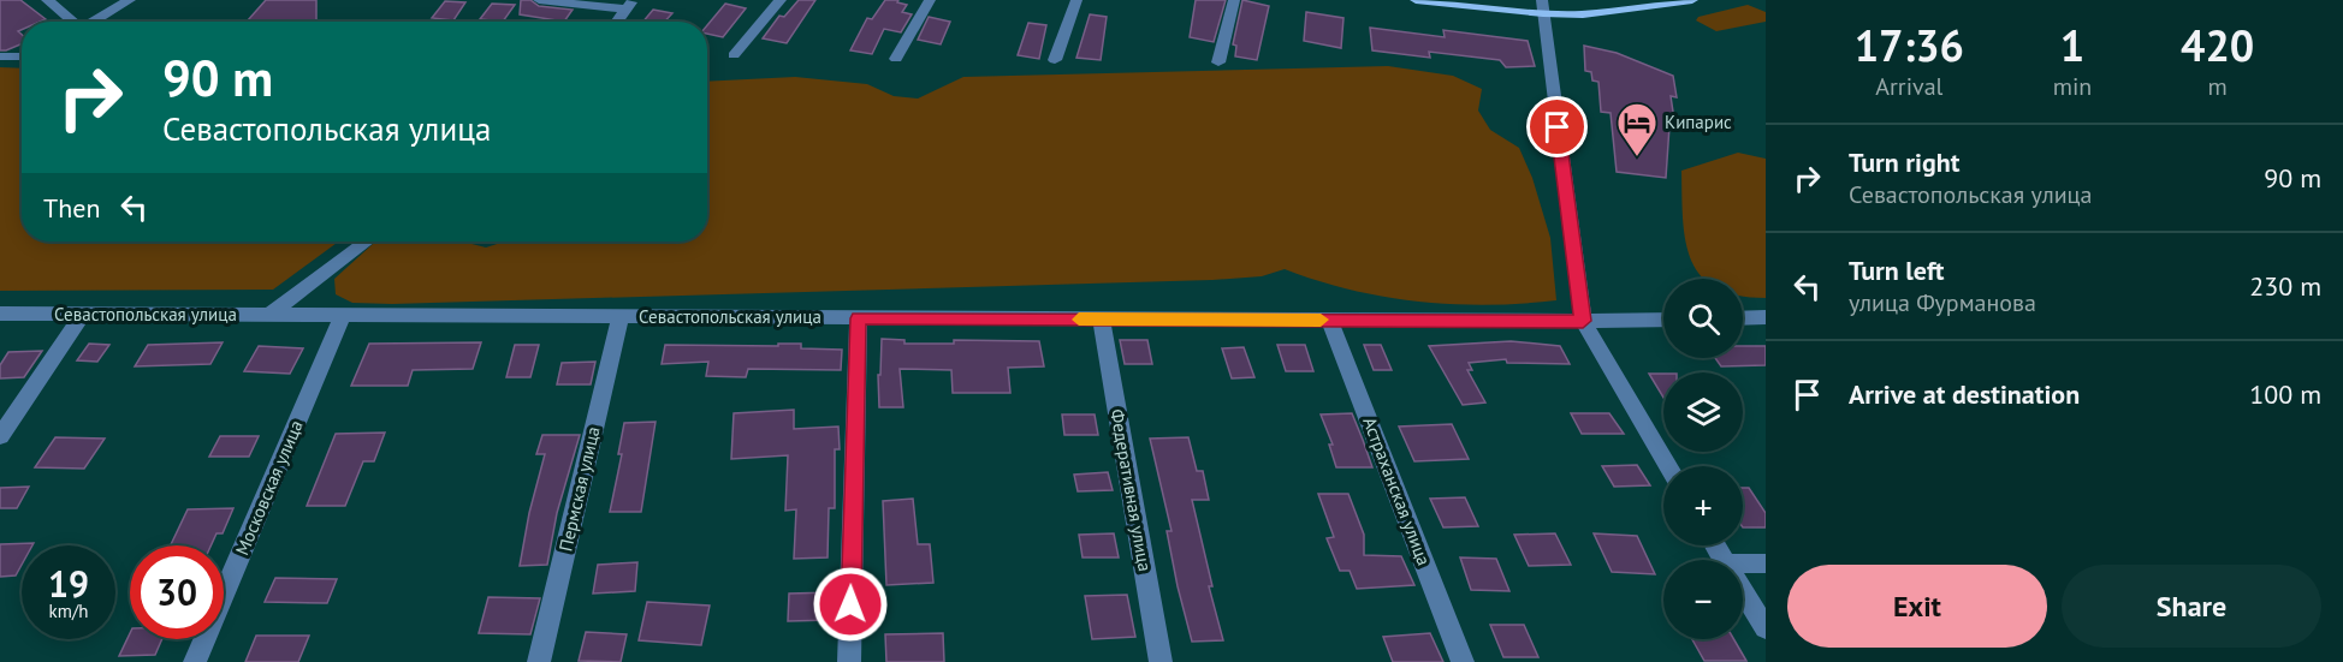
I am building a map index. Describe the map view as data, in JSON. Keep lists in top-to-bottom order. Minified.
{"streets":{"street":["Севастопольская улица","Московская улица","Пермская улица","Федеративная улица","Астраханская улица"]},"crossings":[["Севастопольская улица","Московская улица"],["Севастопольская улица","Пермская улица"],["Севастопольская улица","Федеративная улица"],["Севастопольская улица","Астраханская улица"]],"places":{"hotel":["Кипарис"]},"page":{"eta":["17:36","Arrival","1","min","420","m"],"turn":["90 m","Севастопольская улица"],"list":[{"name":"Turn right","note":"Севастопольская улица","value":"90 m"},{"name":"Turn left","note":"улица Фурманова","value":"230 m"},{"name":"Arrive at destination","value":"100 m"}],"then":"Then","map_buttons":["+","−"],"speed":"19 km/h","limit":"30","buttons":["Exit","Share"]}}
